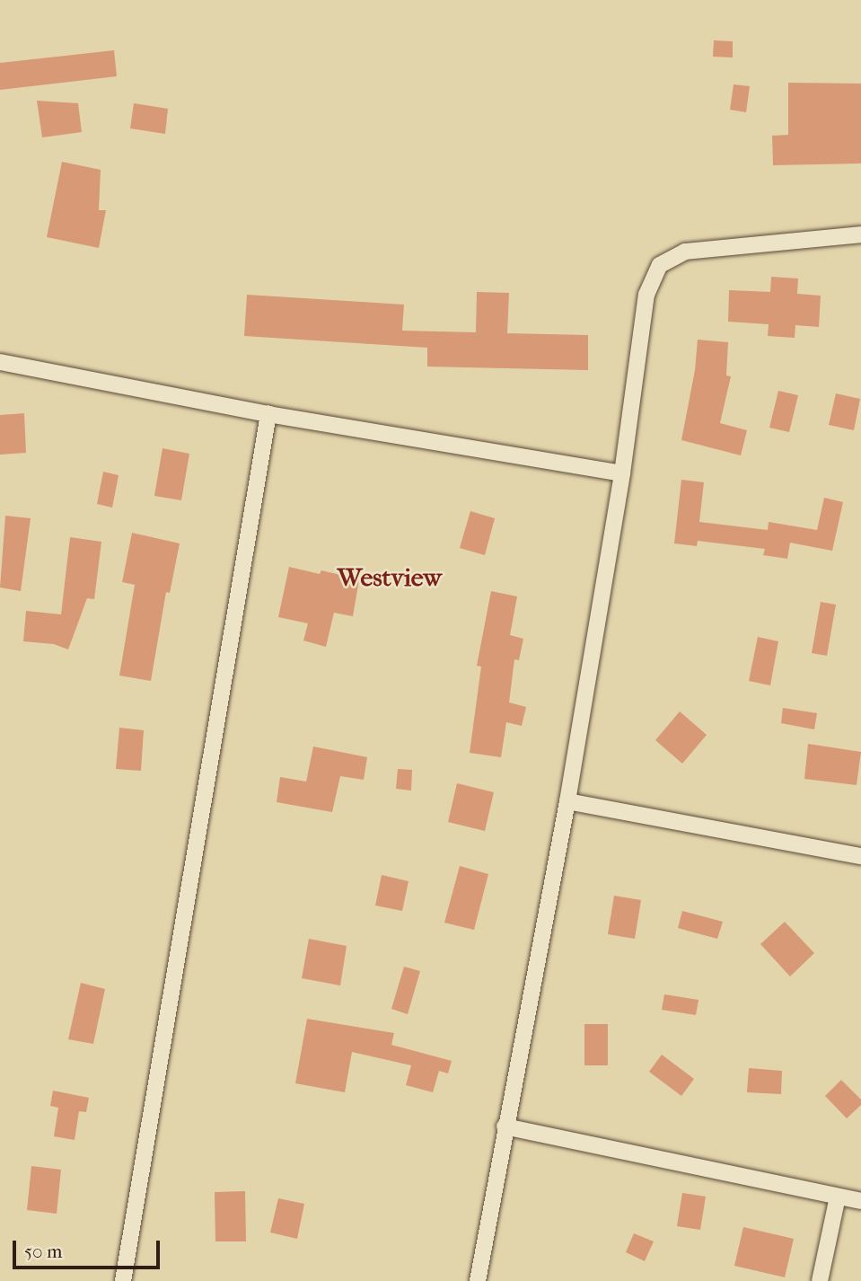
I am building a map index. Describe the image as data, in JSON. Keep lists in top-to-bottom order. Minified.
{"districts":["Westview"],"scale_bar":"50 m"}
